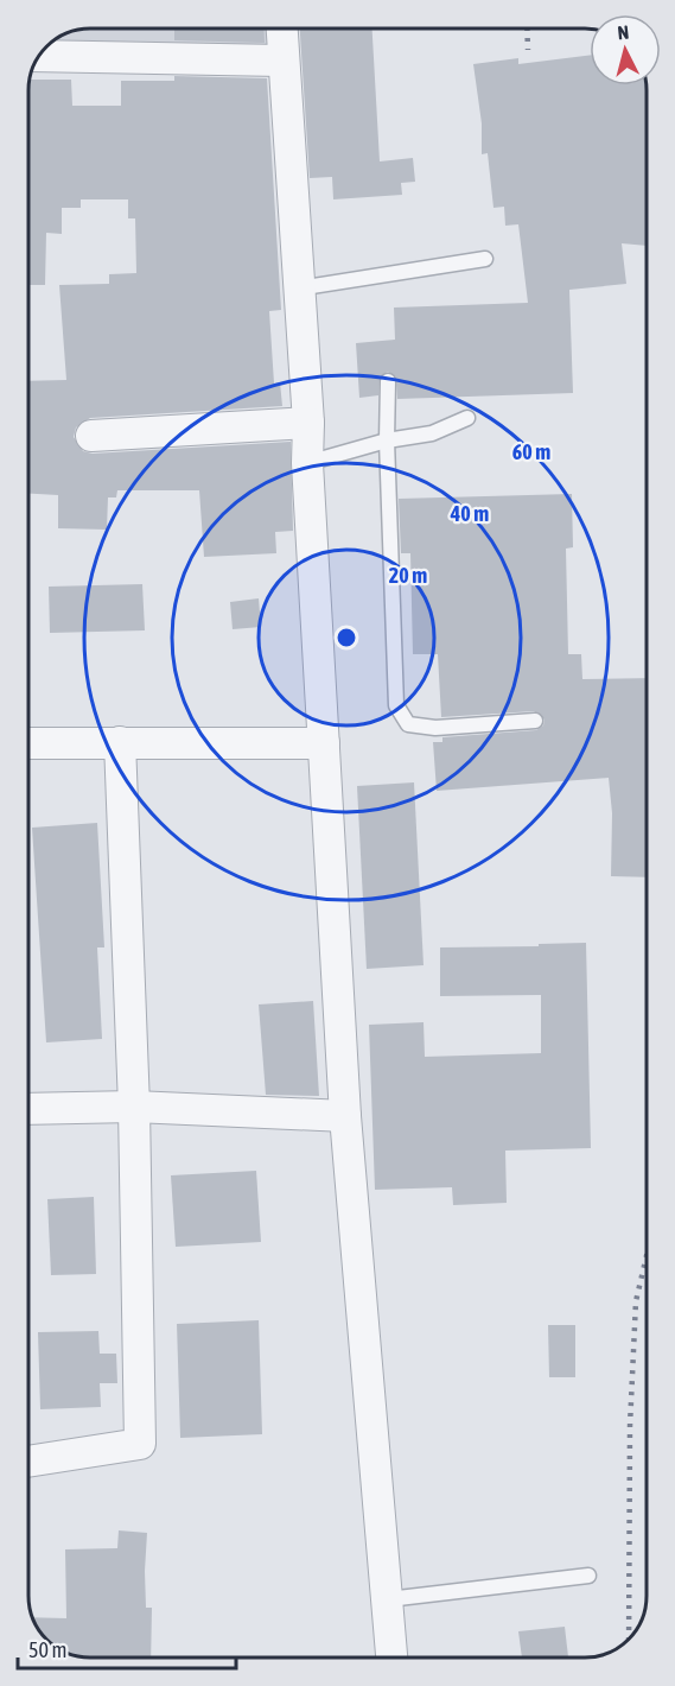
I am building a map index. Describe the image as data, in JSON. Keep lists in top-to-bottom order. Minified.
{"scale_bar":"50 m","north":"top","rings":["60 m","40 m","20 m"]}
